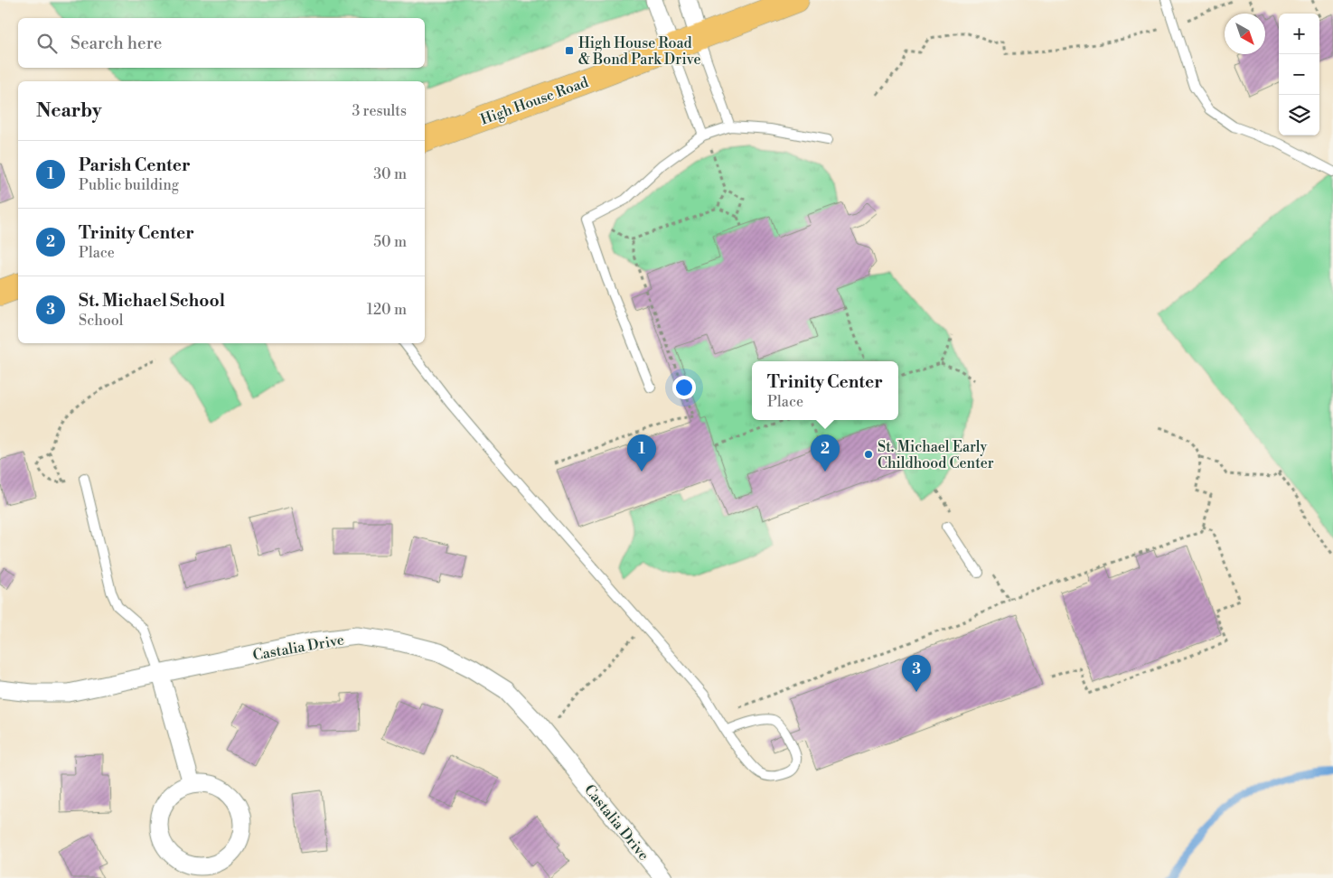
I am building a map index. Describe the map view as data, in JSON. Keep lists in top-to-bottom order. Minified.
{"streets":{"main road":["High House Road"],"street":["Castalia Drive"]},"places":{"transit":["High House Road & Bond Park Drive"],"other":["St. Michael Early Childhood Center"]},"north":"bottom right","page":{"map_buttons":["+","−"],"search":"Search here","heading":["Nearby","3 results"],"list":[{"mark":"1","name":"Parish Center","note":"Public building","value":"30 m"},{"mark":"2","name":"Trinity Center","note":"Place","value":"50 m"},{"mark":"3","name":"St. Michael School","note":"School","value":"120 m"}],"popup":["Trinity Center","Place"],"pins":["1","2","3"]}}
